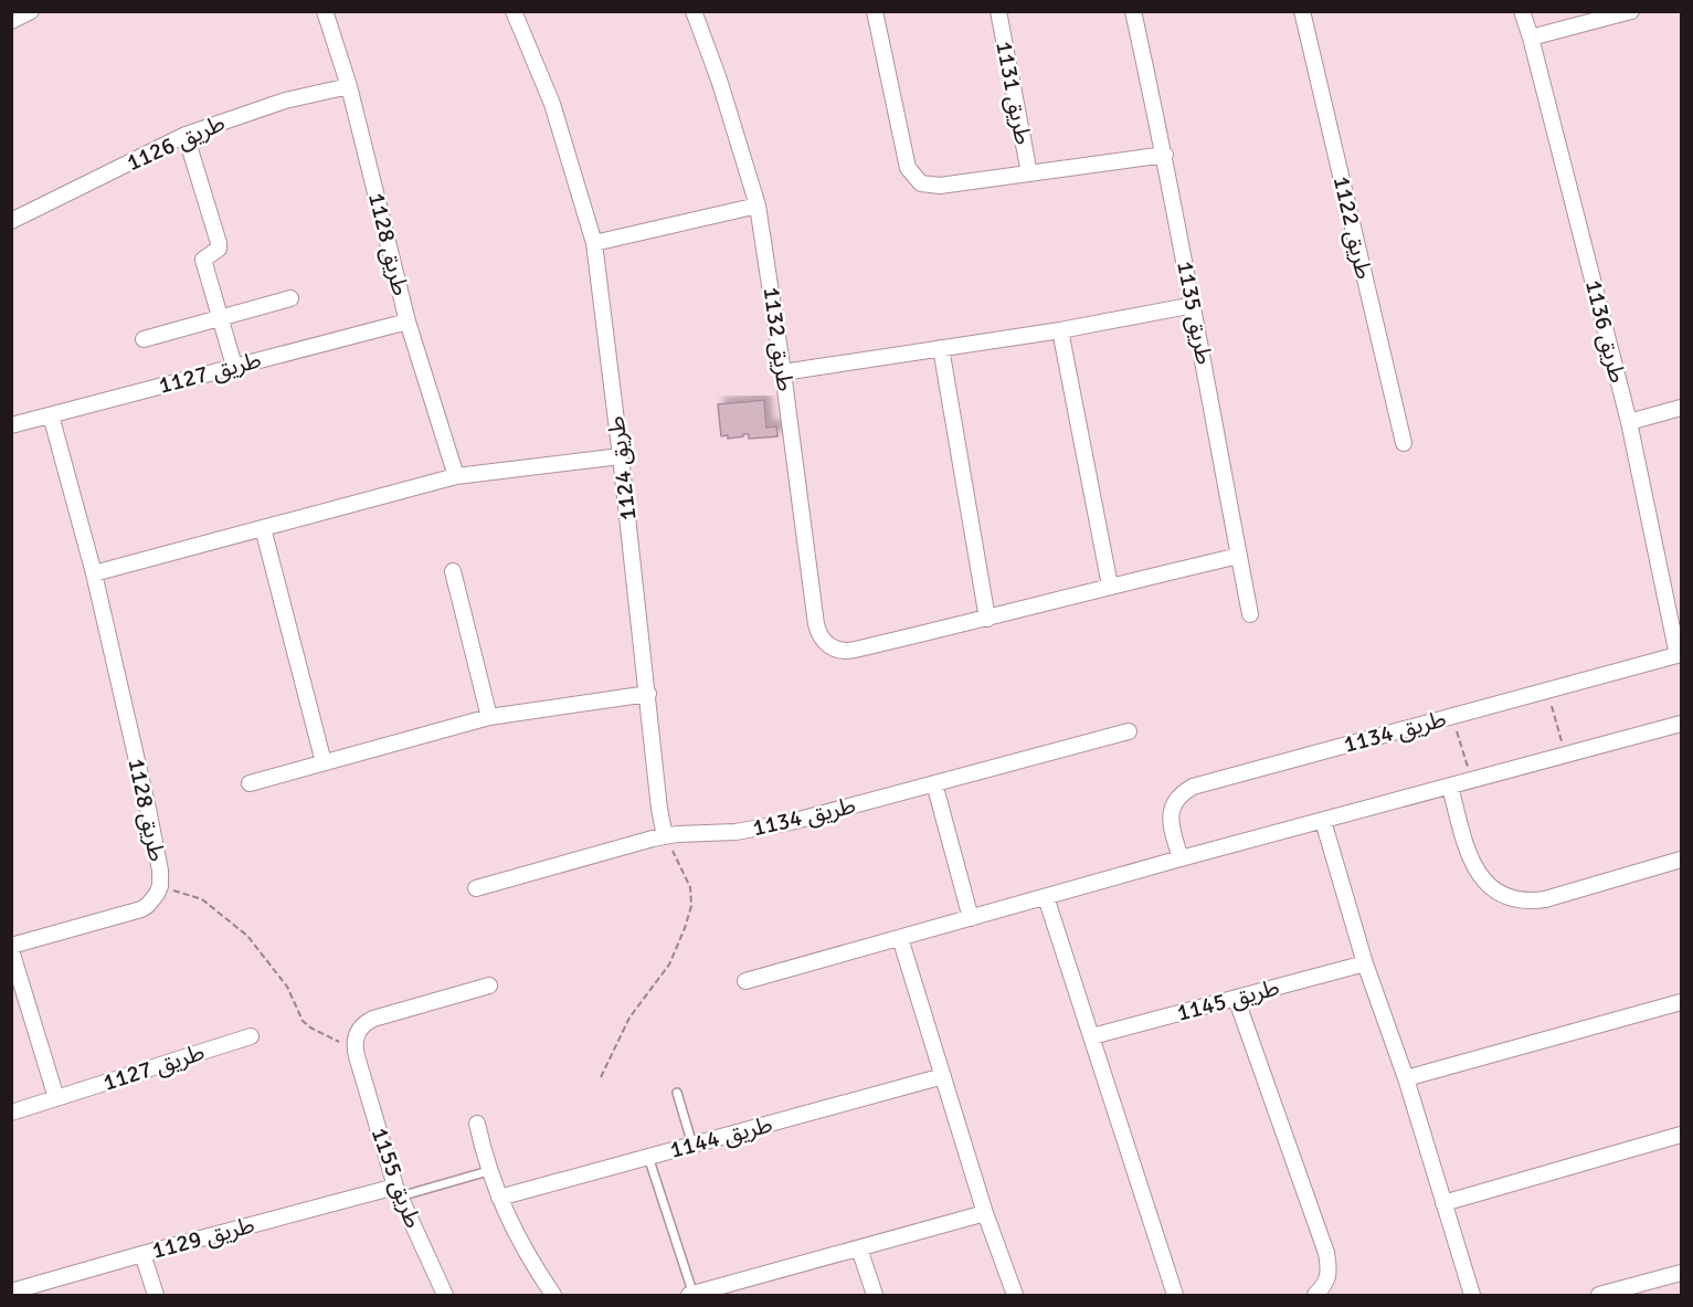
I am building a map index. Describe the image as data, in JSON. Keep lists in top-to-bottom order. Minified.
{"streets":{"street":["طريق 1131","طريق 1126","طريق 1122","طريق 1128","طريق 1135","طريق 1136","طريق 1132","طريق 1127","طريق 1124","طريق 1134","طريق 1145","طريق 1144","طريق 1155","طريق 1129"]},"crossings":[["طريق 1131","طريق 1135"],["طريق 1126","طريق 1128"],["طريق 1128","طريق 1127"],["طريق 1136","طريق 1134"],["طريق 1124","طريق 1134"],["طريق 1155","طريق 1129"]]}
